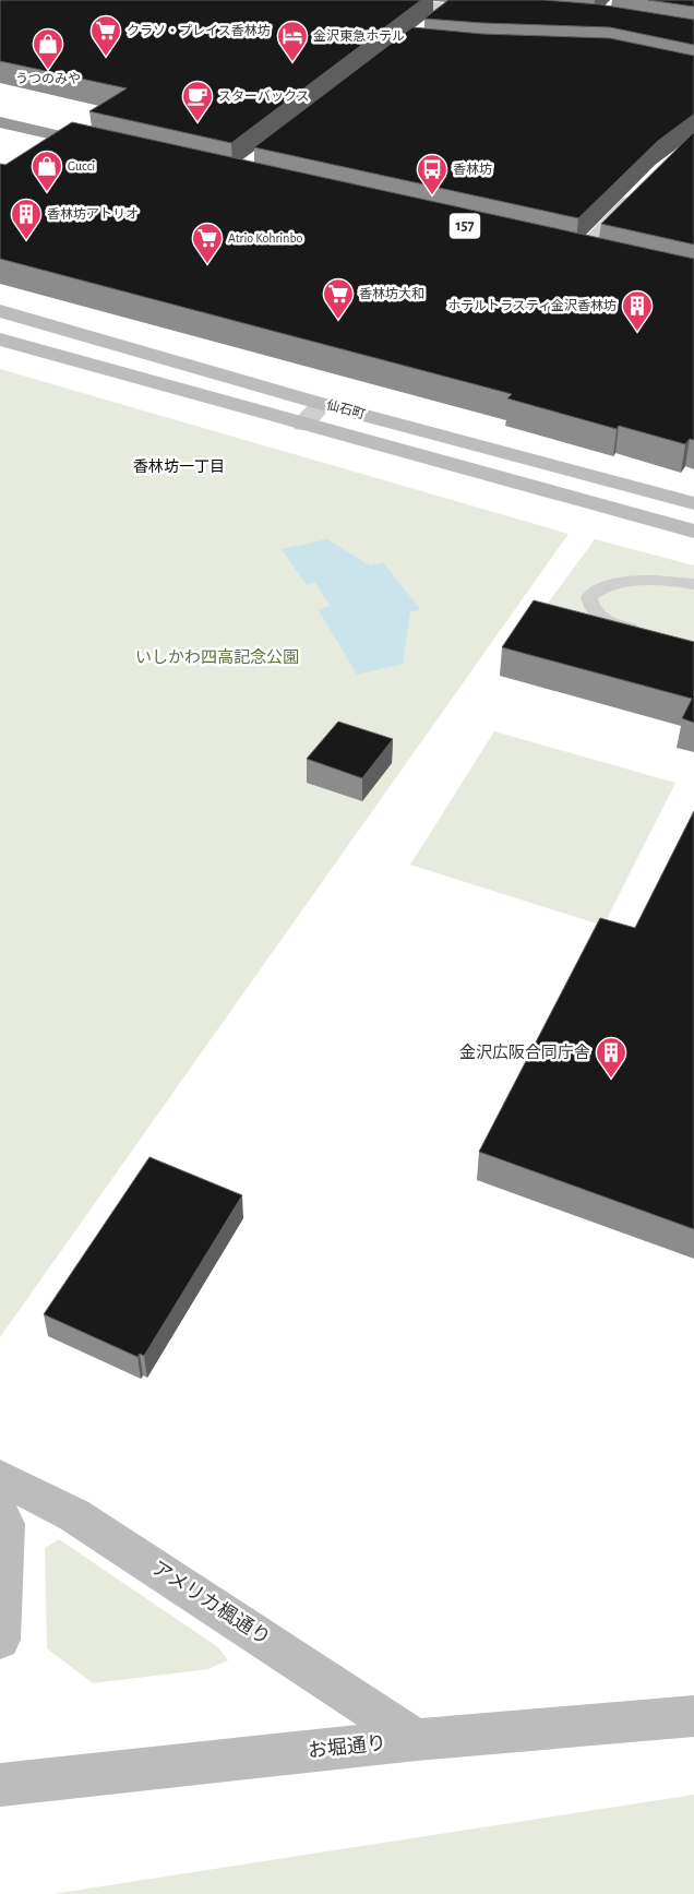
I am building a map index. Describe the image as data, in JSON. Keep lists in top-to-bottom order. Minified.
{"streets":{"street":["仙石町","アメリカ楓通り","お堀通り"]},"crossings":[["アメリカ楓通り","お堀通り"]],"districts":["香林坊一丁目"],"parks":["いしかわ四高記念公園"],"places":{"supermarket":["クラソ・プレイス香林坊","Atrio Kohrinbo","香林坊大和"],"hotel":["金沢東急ホテル"],"shop":["うつのみや","Gucci"],"cafe":["スターバックス"],"bus stop":["香林坊"],"building":["香林坊アトリオ","ホテルトラスティ金沢香林坊","金沢広阪合同庁舎"]}}
